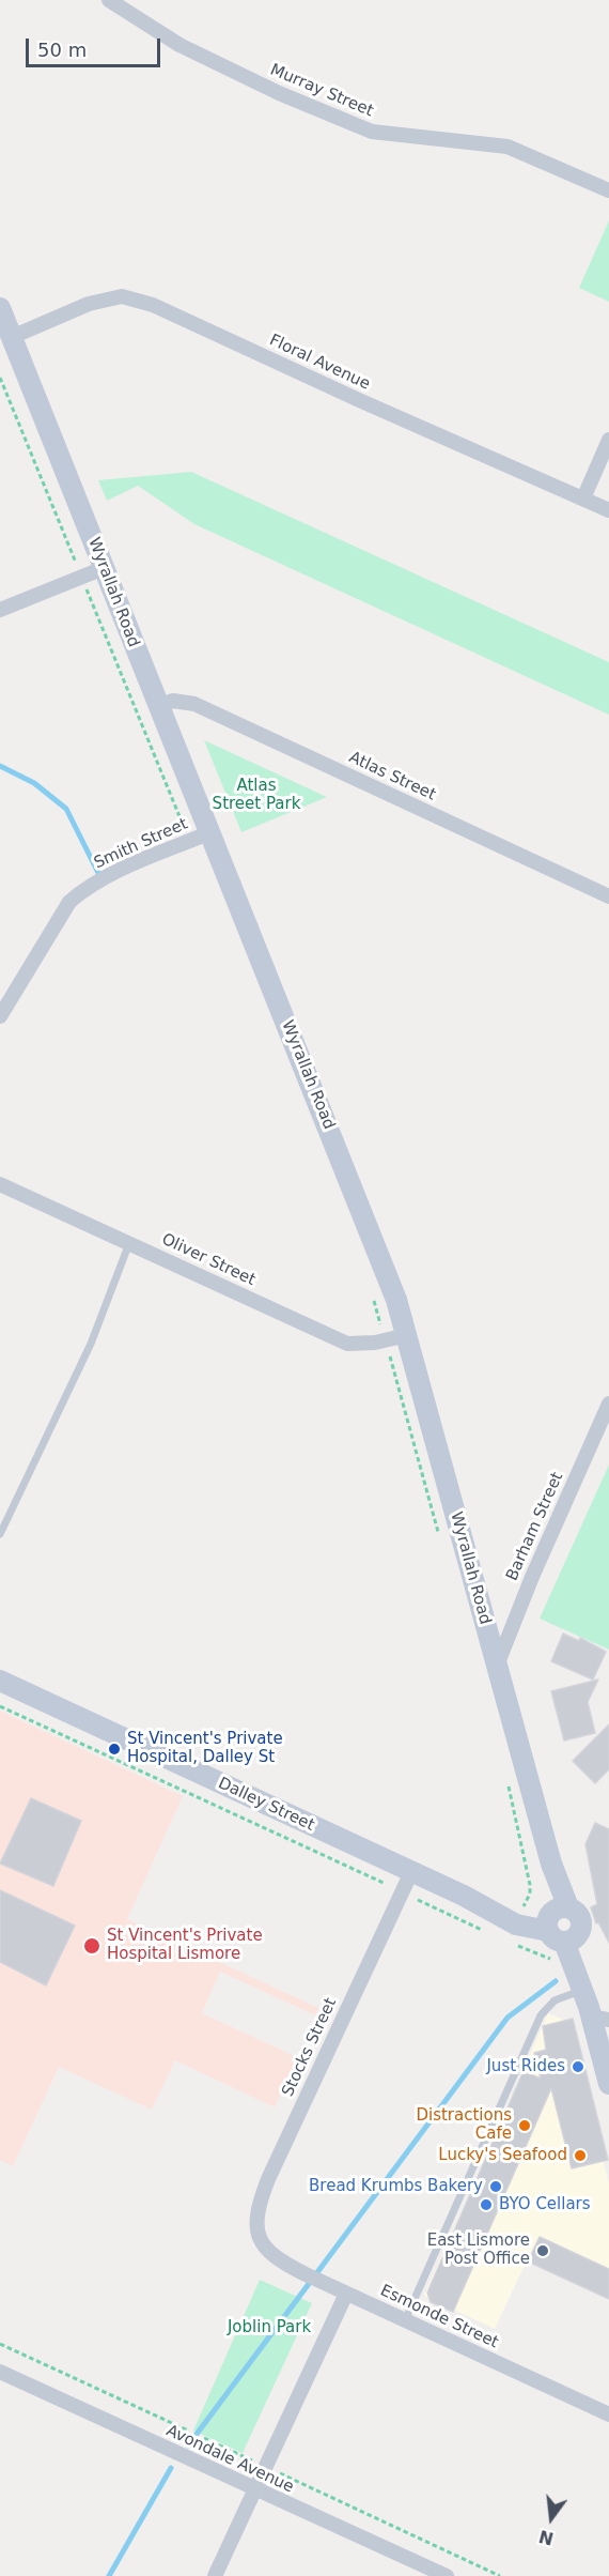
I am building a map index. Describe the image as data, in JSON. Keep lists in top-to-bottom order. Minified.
{"streets":{"main road":["Wyrallah Road","Dalley Street"],"street":["Murray Street","Floral Avenue","Atlas Street","Smith Street","Oliver Street","Barham Street","Stocks Street","Esmonde Street","Avondale Avenue"]},"crossings":[["Floral Avenue","Wyrallah Road"],["Wyrallah Road","Atlas Street"],["Wyrallah Road","Smith Street"],["Wyrallah Road","Oliver Street"],["Wyrallah Road","Barham Street"],["Wyrallah Road","Dalley Street"],["Dalley Street","Stocks Street"],["Stocks Street","Esmonde Street"]],"parks":["Atlas Street Park","Joblin Park"],"places":["St Vincent's Private Hospital, Dalley St","St Vincent's Private Hospital Lismore","Just Rides","Distractions Cafe","Lucky's Seafood","Bread Krumbs Bakery","BYO Cellars","East Lismore Post Office"],"scale_bar":"50 m","north":"bottom"}
